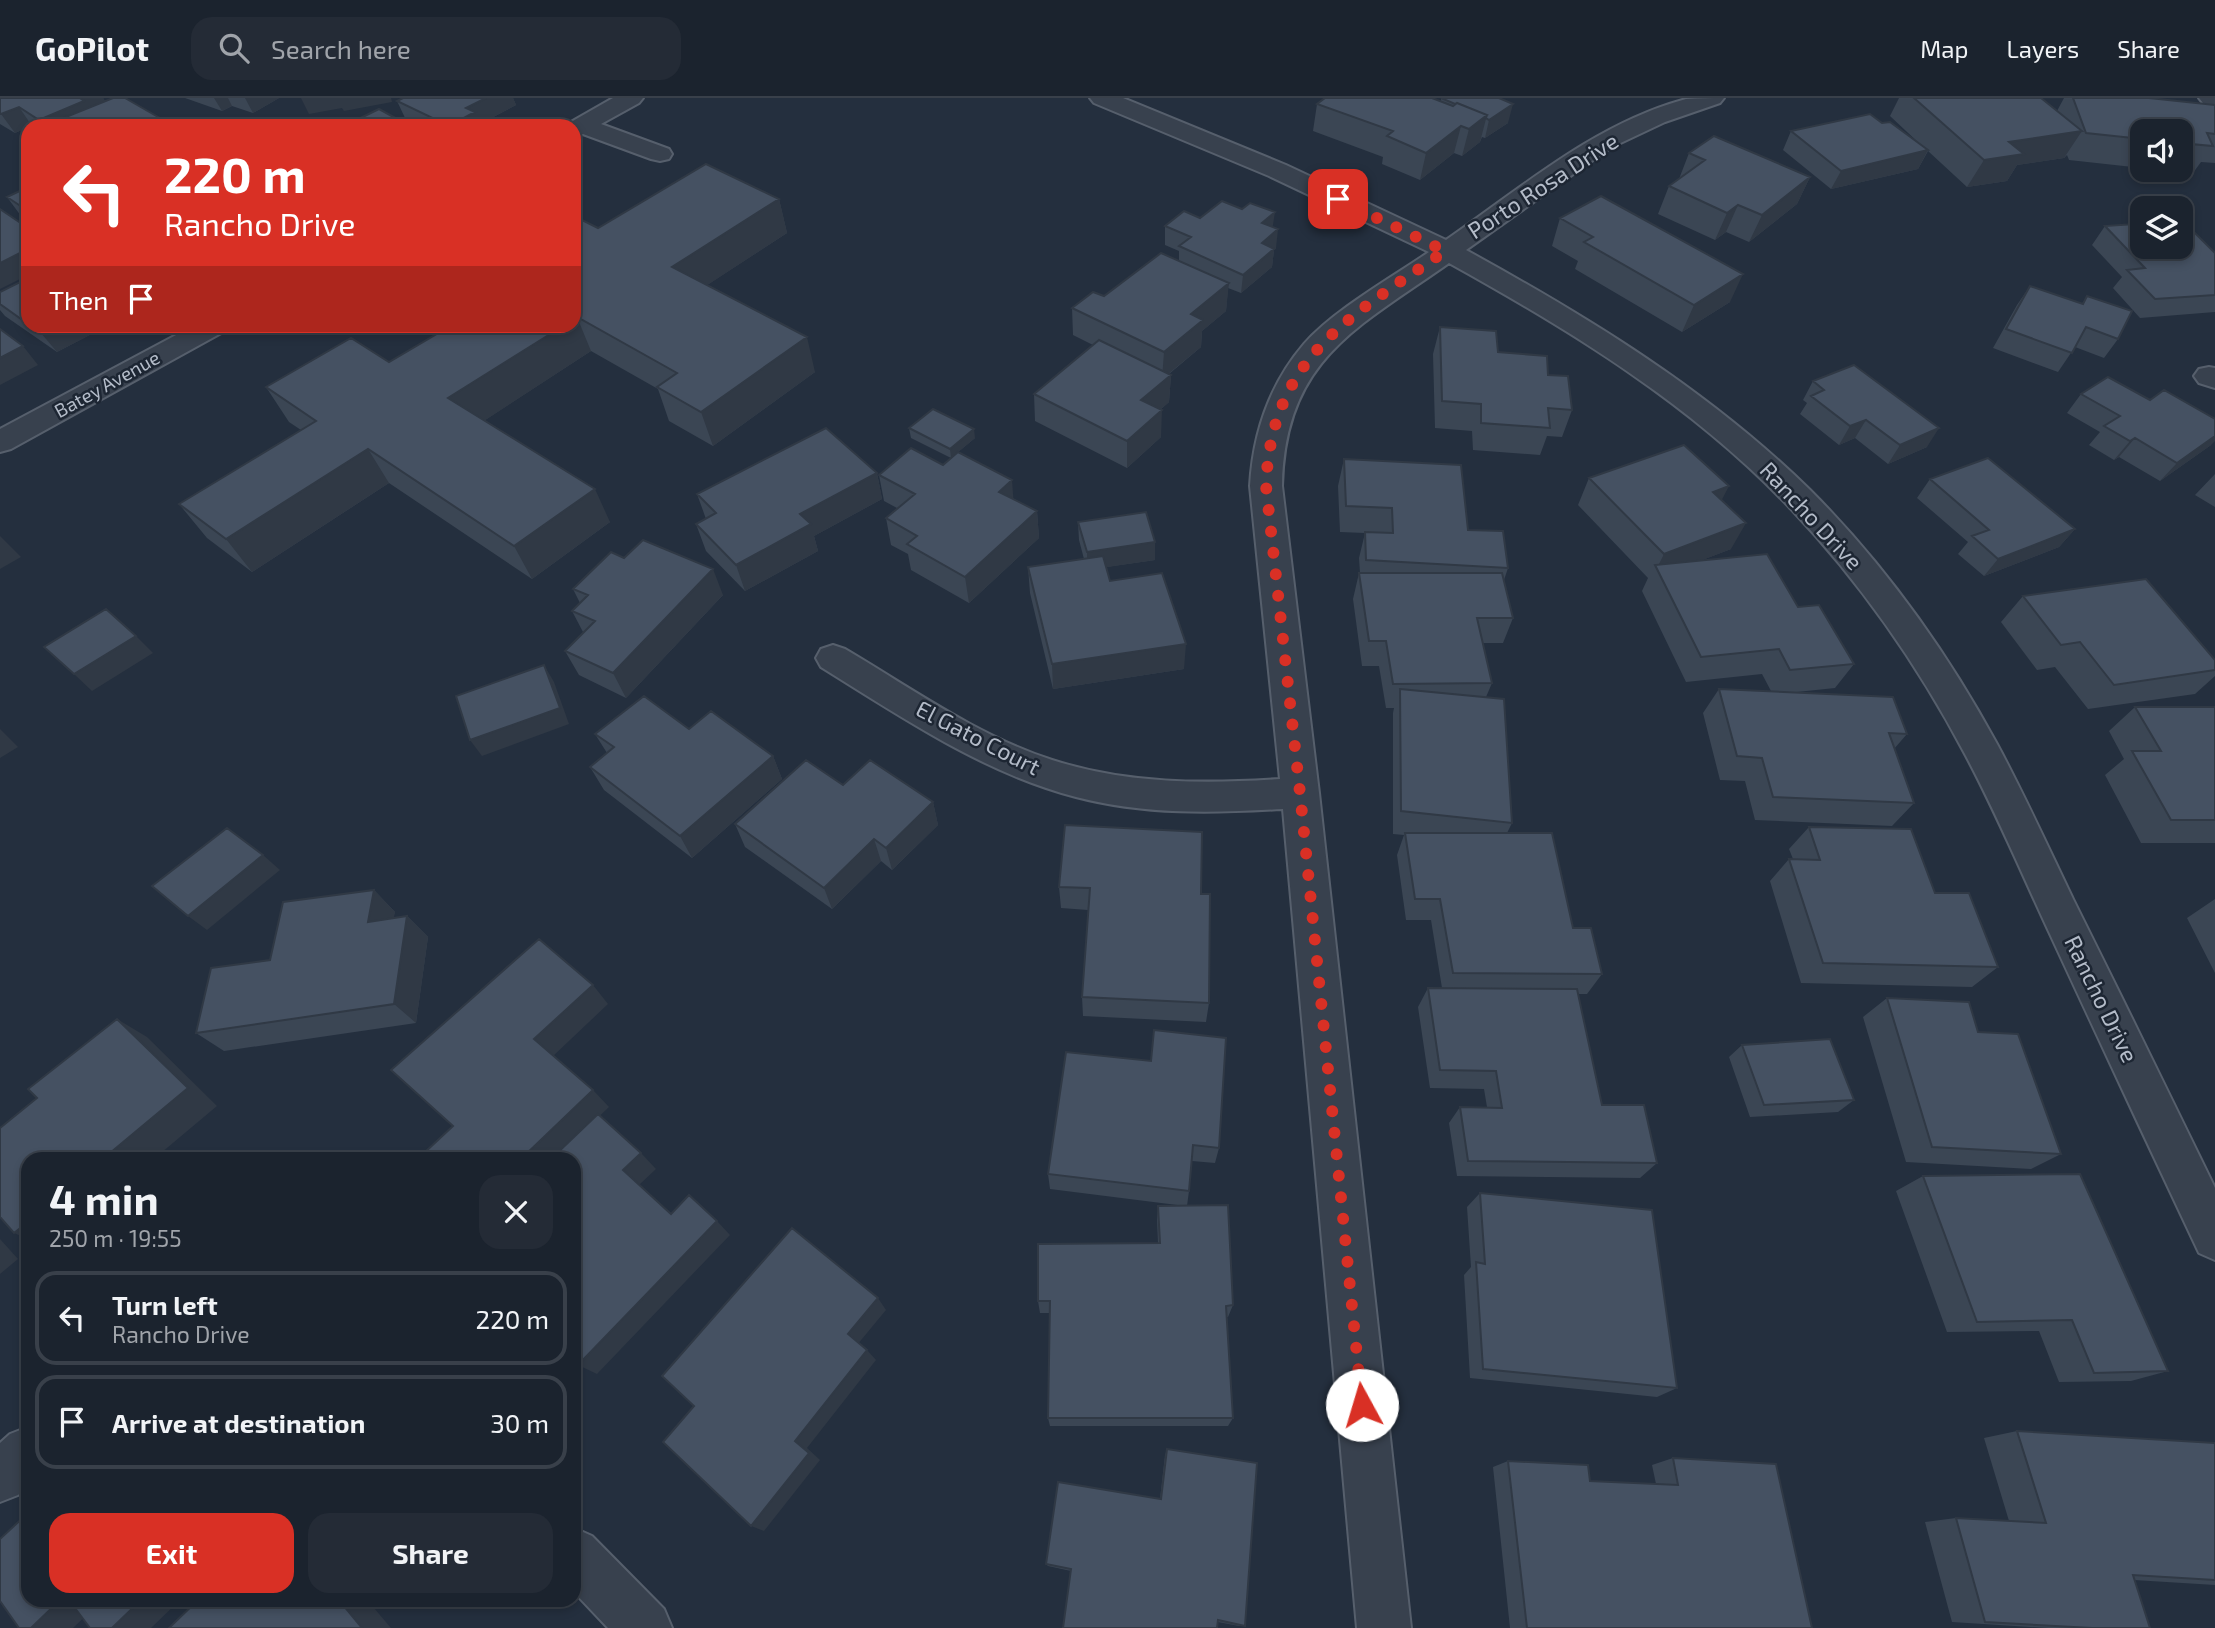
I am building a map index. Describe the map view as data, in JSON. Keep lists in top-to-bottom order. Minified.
{"streets":{"street":["Porto Rosa Drive","Batey Avenue","Rancho Drive","El Gato Court"]},"crossings":[["Porto Rosa Drive","Rancho Drive"],["Porto Rosa Drive","El Gato Court"]],"page":{"header":"GoPilot","search":"Search here","nav":["Map","Layers","Share"],"turn":["220 m","Rancho Drive"],"then":"Then","heading":["4 min","250 m · 19:55"],"list":[{"name":"Turn left","note":"Rancho Drive","value":"220 m"},{"name":"Arrive at destination","value":"30 m"}],"buttons":["Exit","Share"]}}
